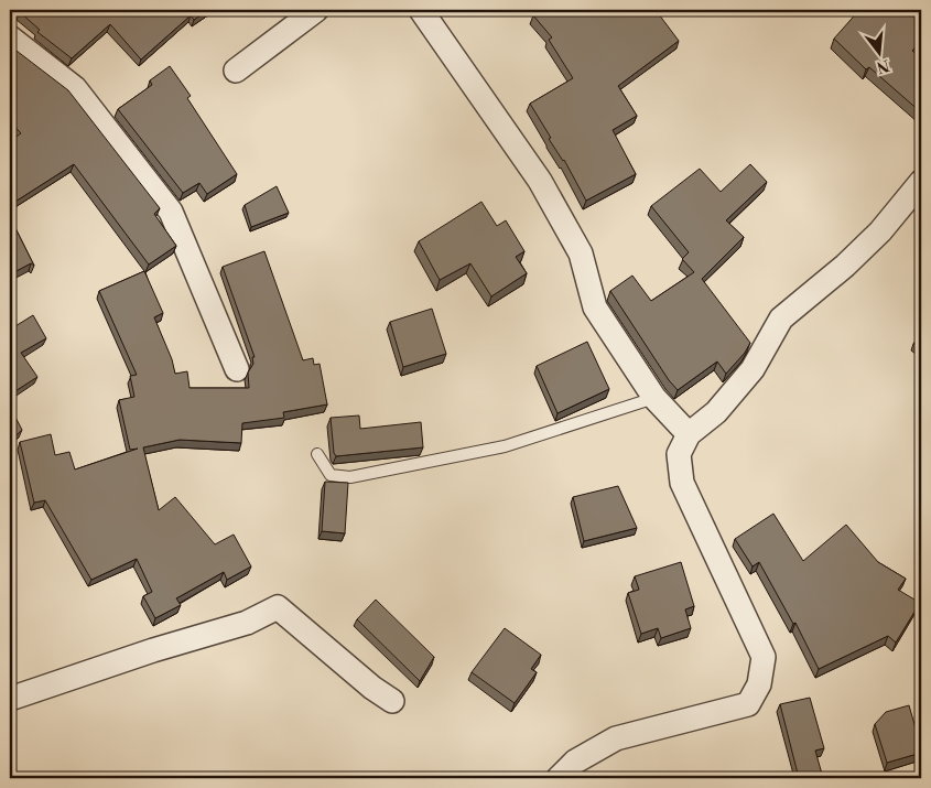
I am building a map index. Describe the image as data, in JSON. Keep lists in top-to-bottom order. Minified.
{"north":"bottom"}
